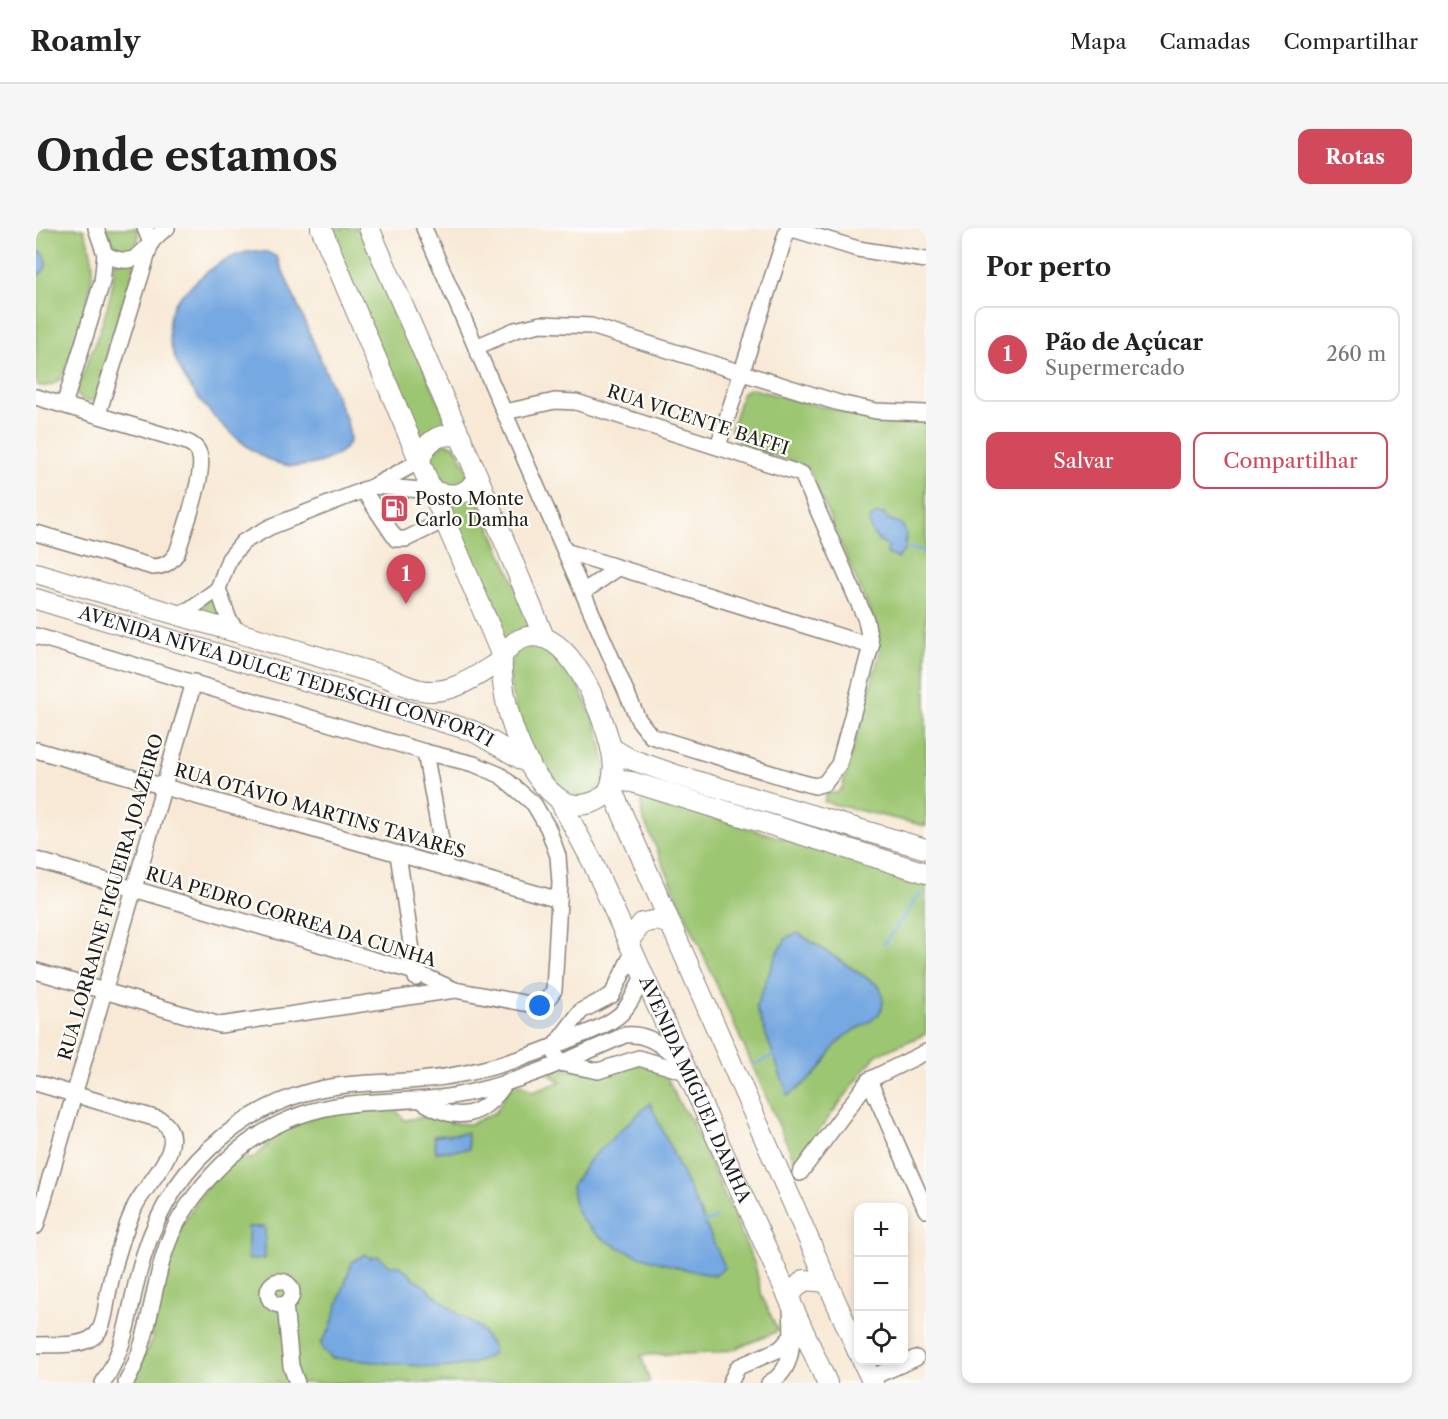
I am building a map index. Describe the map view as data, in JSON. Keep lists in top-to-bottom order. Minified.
{"streets":{"main road":["AVENIDA NÍVEA DULCE TEDESCHI CONFORTI","AVENIDA MIGUEL DAMHA"],"street":["RUA VICENTE BAFFI","RUA OTÁVIO MARTINS TAVARES","RUA LORRAINE FIGUEIRA JOAZEIRO","RUA PEDRO CORREA DA CUNHA"]},"crossings":[["AVENIDA NÍVEA DULCE TEDESCHI CONFORTI","AVENIDA MIGUEL DAMHA"],["RUA OTÁVIO MARTINS TAVARES","RUA LORRAINE FIGUEIRA JOAZEIRO"],["RUA OTÁVIO MARTINS TAVARES","RUA PEDRO CORREA DA CUNHA"],["RUA LORRAINE FIGUEIRA JOAZEIRO","RUA PEDRO CORREA DA CUNHA"]],"places":{"fuel station":["Posto Monte Carlo Damha"]},"page":{"header":"Roamly","nav":["Mapa","Camadas","Compartilhar"],"buttons":["Rotas",["Salvar","Compartilhar"]],"title":"Onde estamos","heading":"Por perto","list":[{"mark":"1","name":"Pão de Açúcar","note":"Supermercado","value":"260 m"}],"pins":"1","map_buttons":["+","−"]}}
